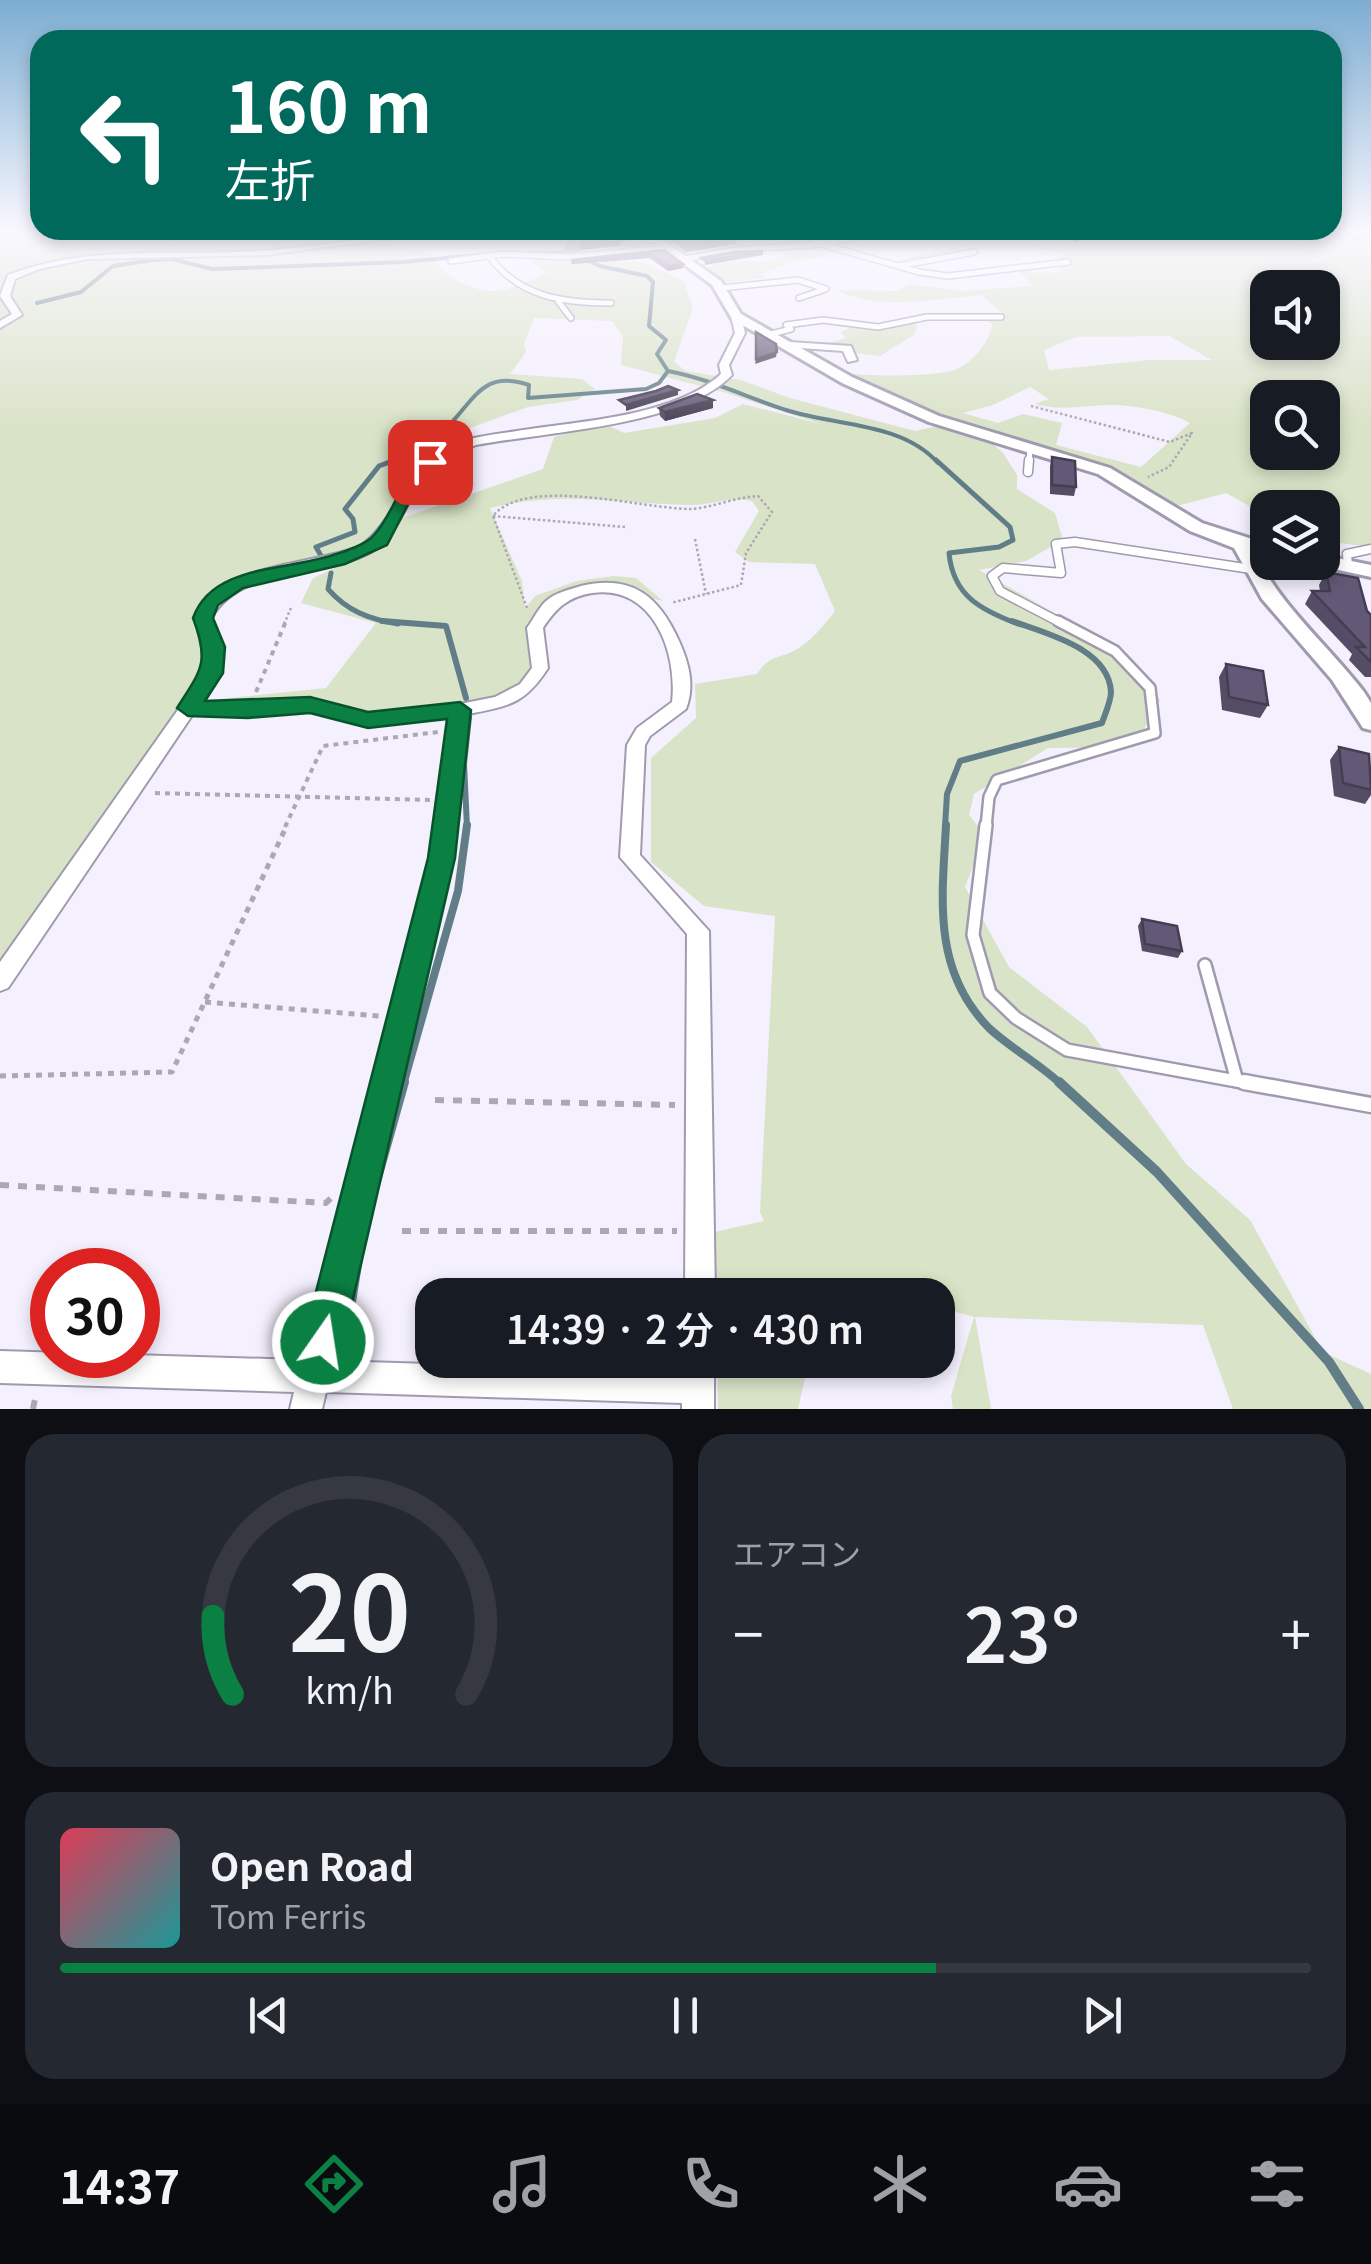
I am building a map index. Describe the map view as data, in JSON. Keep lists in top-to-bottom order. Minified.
{"page":{"turn":["160 m","左折"],"limit":"30","trip":"14:39 · 2 分 · 430 m","tile":"エアコン","heat":["−","23°","+"],"song":["Open Road","Tom Ferris"],"tabs":"14:37","gauge":["20","km/h"]}}
